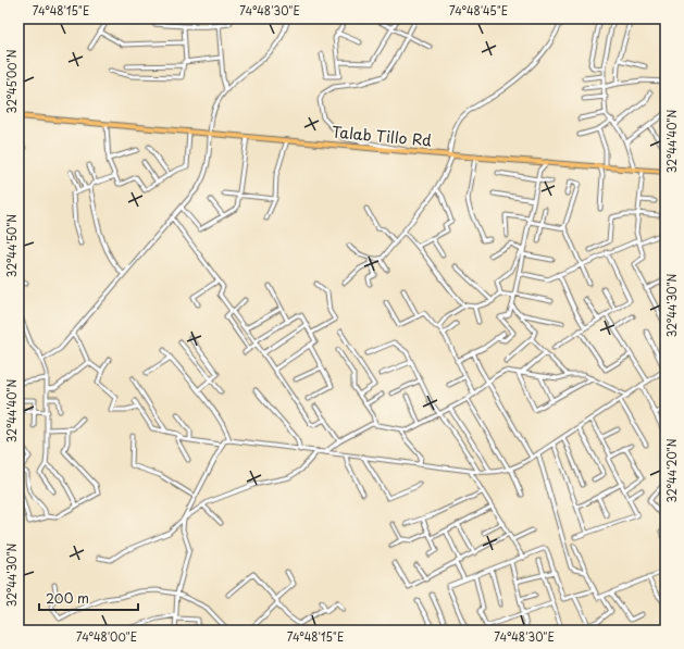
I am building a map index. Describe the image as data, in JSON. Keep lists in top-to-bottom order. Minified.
{"streets":{"main road":["Talab Tillo Rd"]},"scale_bar":"200 m","coordinates":["74°48'15\"E","74°48'30\"E","74°48'45\"E","32°45'00\"N","32°44'40\"N","32°44'50\"N","32°44'30\"N","32°44'20\"N","74°48'00\"E"]}
